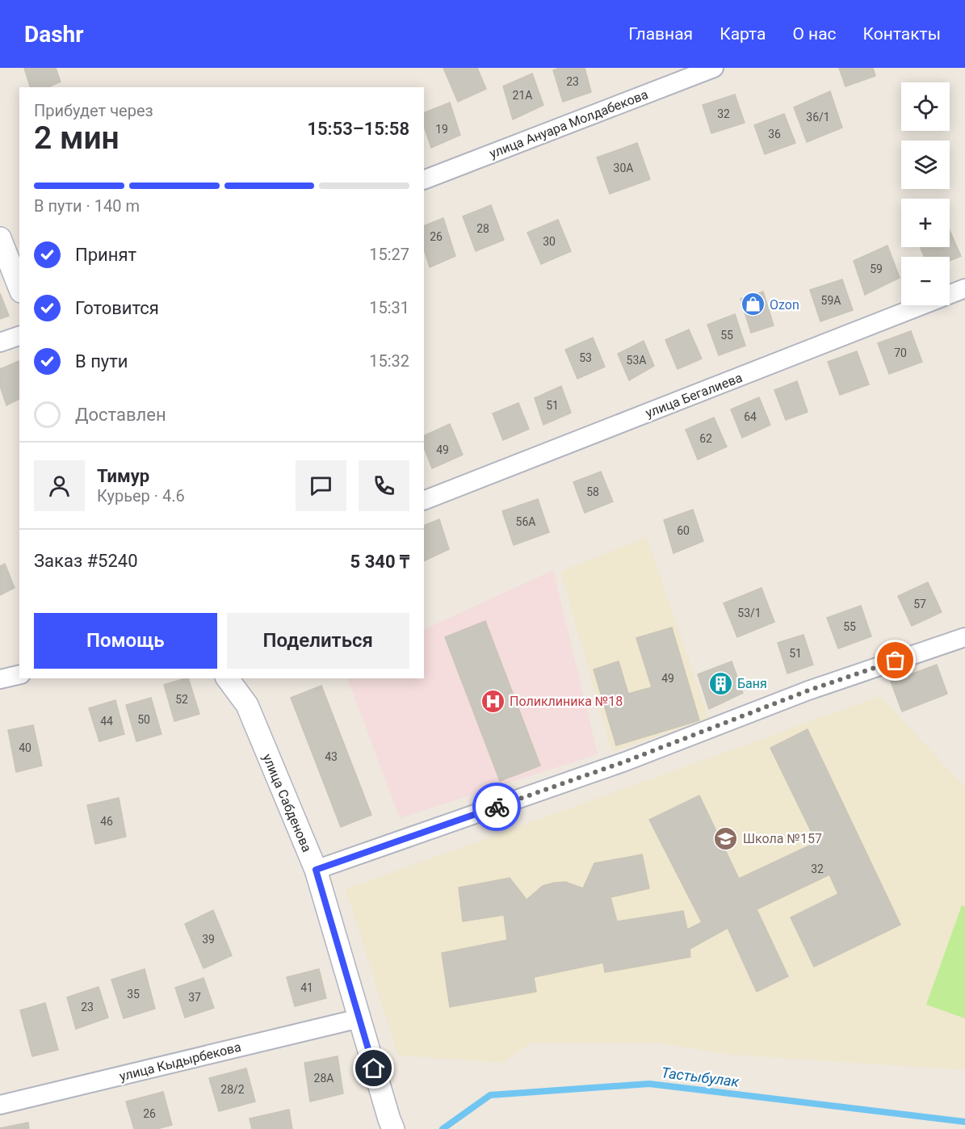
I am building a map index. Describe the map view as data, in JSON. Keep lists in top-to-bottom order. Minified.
{"streets":{"street":["улица Ануара Молдабекова","улица Бегалиева","улица Сабденова","улица Кыдырбекова"]},"crossings":[["улица Сабденова","улица Кыдырбекова"]],"water":["Тастыбулак"],"places":{"shop":["Ozon"],"building":["Баня"],"hospital":["Поликлиника №18"],"school or university":["Школа №157"]},"house_numbers":["23","21А","32","36/1","19","36","30А","28","26","30","59","59А","55","70","53","53А","51","64","62","49","58","56А","60","57","53/1","55","51","49","52","50","44","40","43","46","32","39","41","35","37","23","28А","28/2","26"],"page":{"header":"Dashr","nav":["Главная","Карта","О нас","Контакты"],"map_buttons":["+","−"],"heading":["2 мин","Прибудет через","15:53–15:58"],"panel":["Тимур","Курьер · 4.6","Заказ #5240","5 340 ₸"],"bar":"В пути · 140 m","list":[["Принят","15:27"],["Готовится","15:31"],["В пути","15:32"],"Доставлен"],"buttons":["Помощь","Поделиться"]}}
